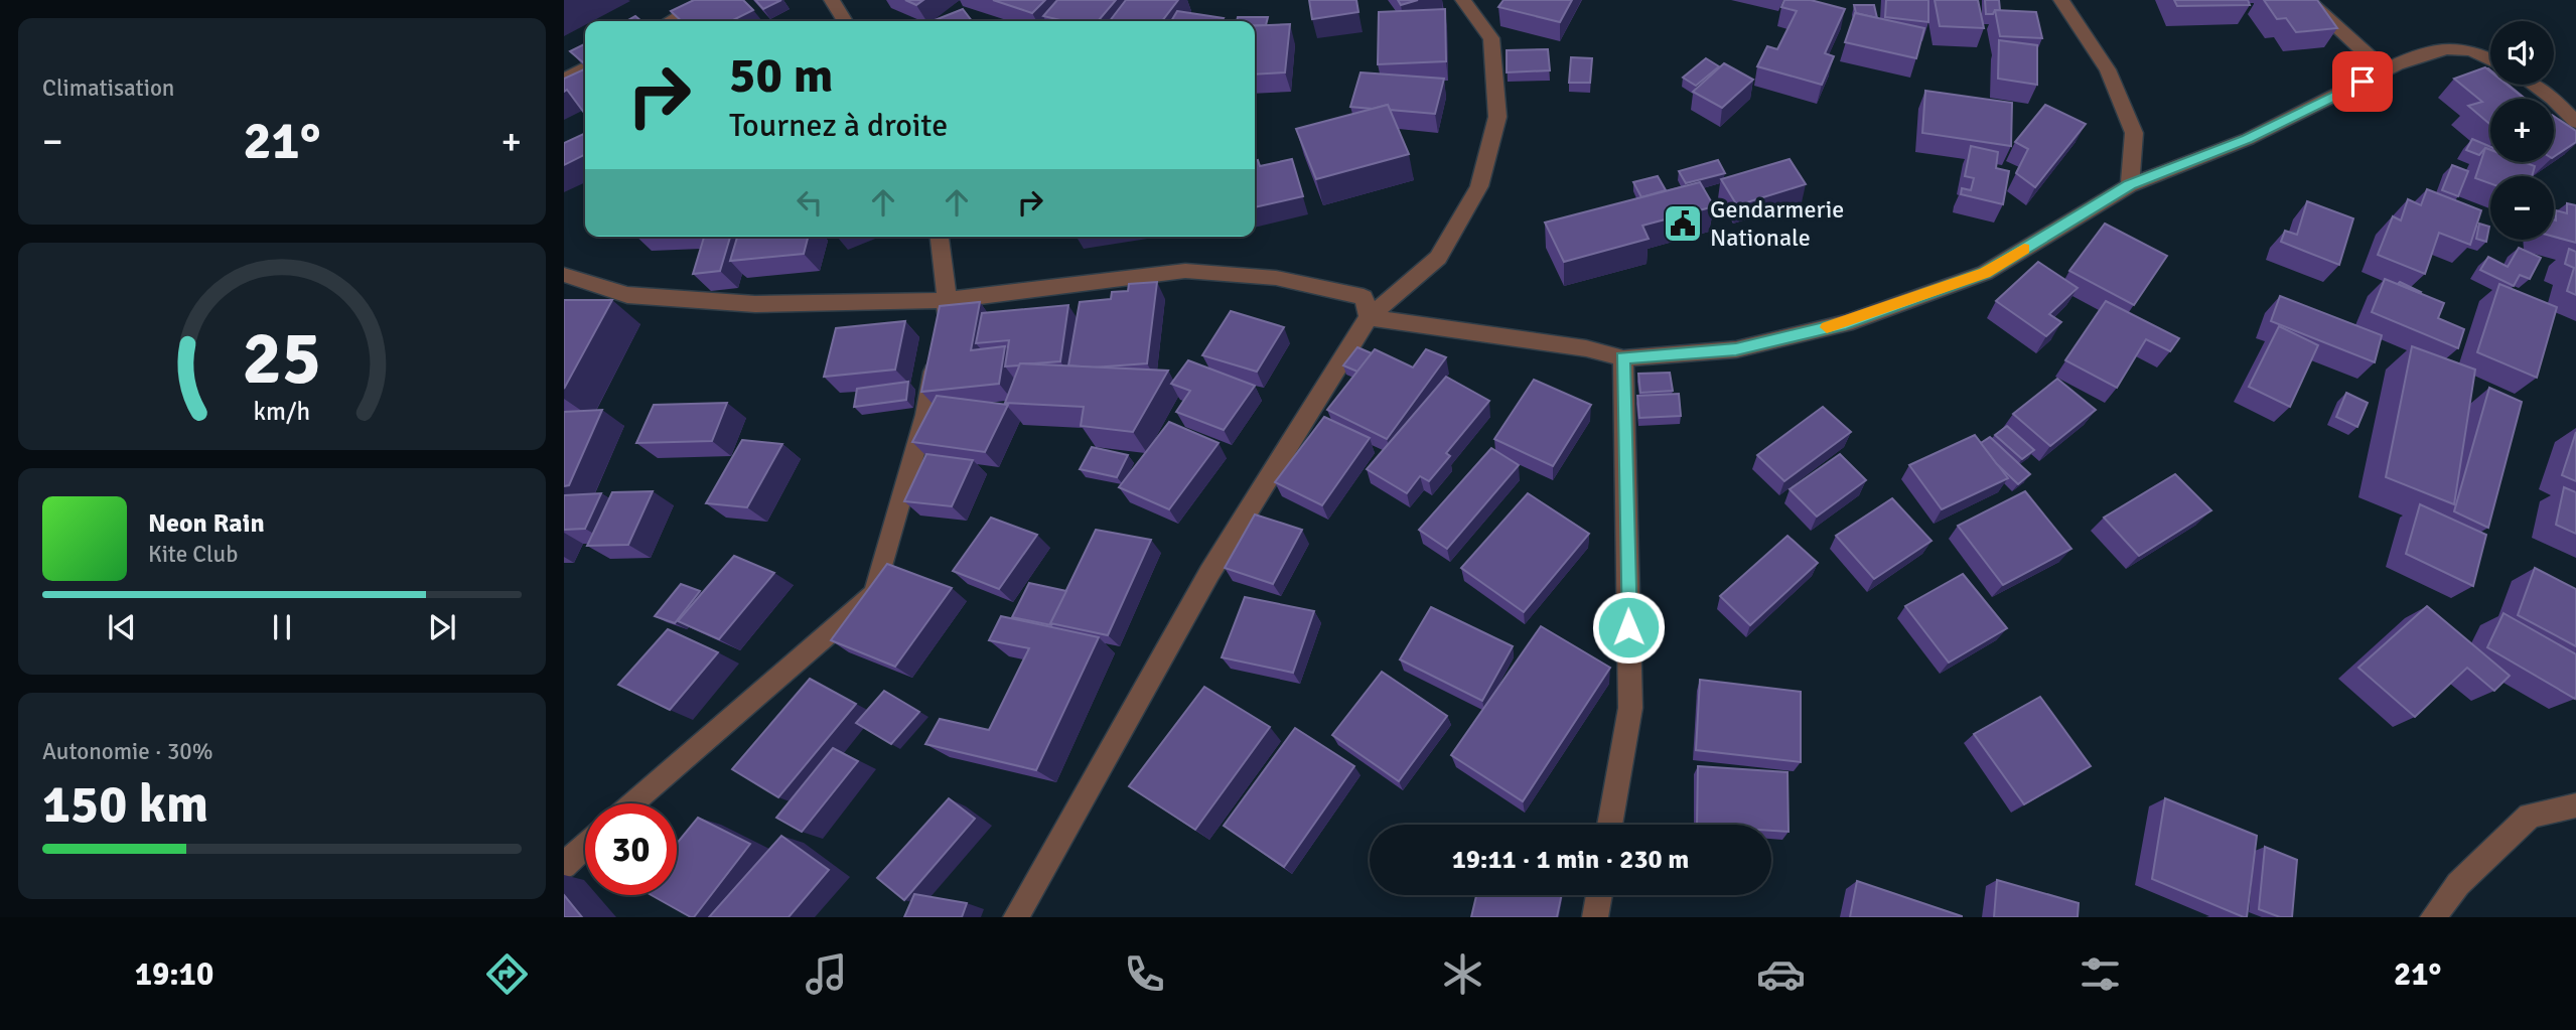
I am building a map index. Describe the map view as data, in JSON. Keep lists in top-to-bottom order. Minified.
{"places":{"public building":["Gendarmerie Nationale"]},"page":{"tile":["Climatisation",["Autonomie · 30%","150 km"]],"map_buttons":["+","−"],"turn":["50 m","Tournez à droite"],"heat":["−","21°","+"],"song":["Neon Rain","Kite Club"],"limit":"30","trip":"19:11 · 1 min · 230 m","tabs":["19:10","21°"],"gauge":["25","km/h"]}}
